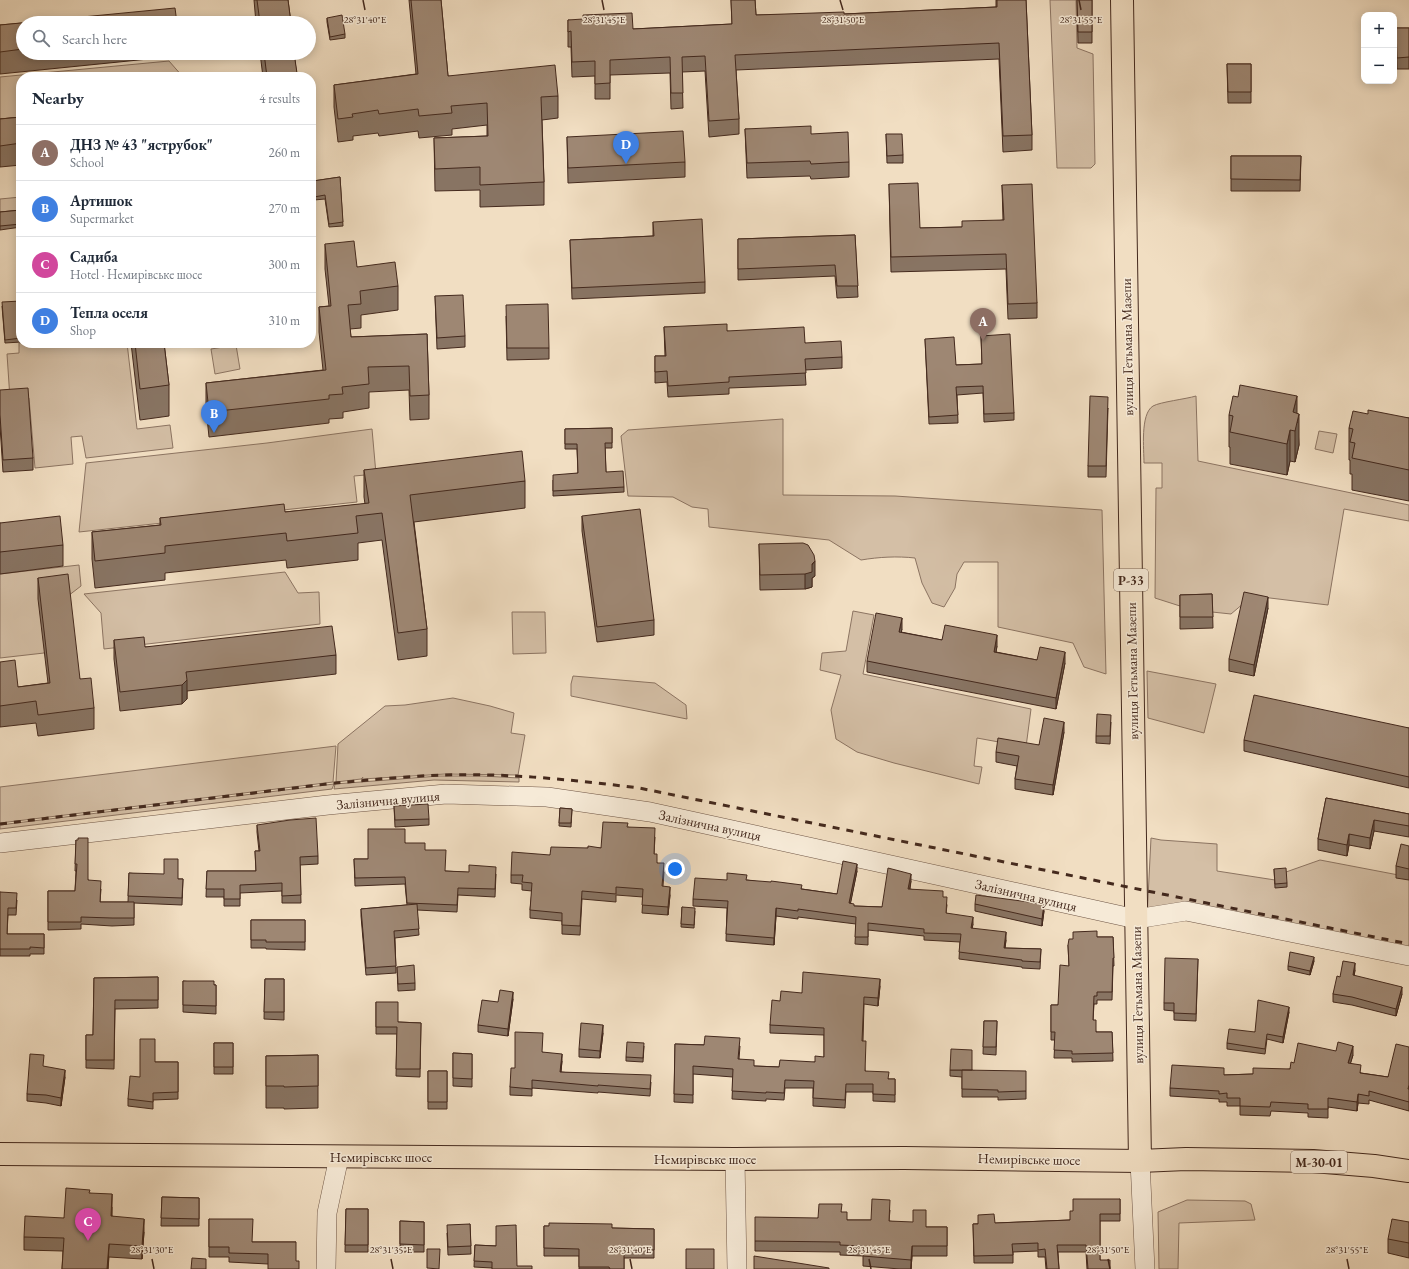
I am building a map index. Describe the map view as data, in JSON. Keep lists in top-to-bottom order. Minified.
{"streets":{"main road":["вулиця Гетьмана Мазепи","Р-33","Немирівське шосе","М-30-01"],"street":["Залізнична вулиця"]},"crossings":[["вулиця Гетьмана Мазепи","Залізнична вулиця"],["вулиця Гетьмана Мазепи","Немирівське шосе"]],"page":{"map_buttons":["+","−"],"search":"Search here","heading":["Nearby","4 results"],"list":[{"mark":"A","name":"ДНЗ № 43 \"яструбок\"","note":"School","value":"260 m"},{"mark":"B","name":"Артишок","note":"Supermarket","value":"270 m"},{"mark":"C","name":"Садиба","note":"Hotel · Немирівське шосе","value":"300 m"},{"mark":"D","name":"Тепла оселя","note":"Shop","value":"310 m"}],"pins":["D","A","B","C"]},"coordinates":["28°31'40\"E","28°31'45\"E","28°31'50\"E","28°31'55\"E","28°31'30\"E","28°31'35\"E"]}
